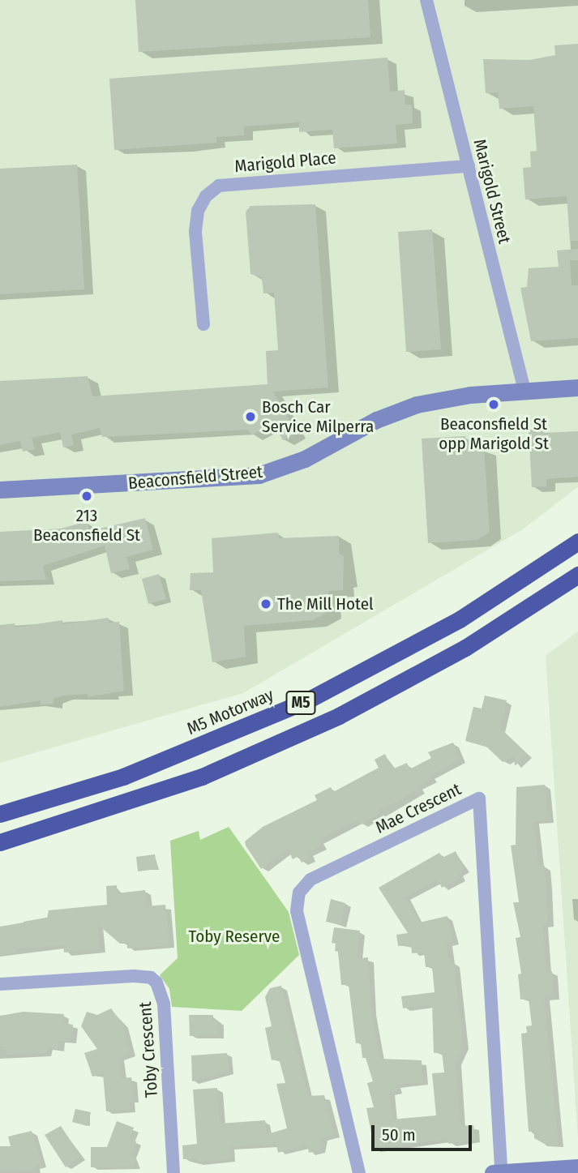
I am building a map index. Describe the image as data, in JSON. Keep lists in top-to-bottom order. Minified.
{"streets":{"highway":["M5","M5 Motorway"],"main road":["Beaconsfield Street"],"street":["Marigold Place","Marigold Street","Mae Crescent","Toby Crescent"]},"crossings":[["Marigold Place","Marigold Street"],["Marigold Street","Beaconsfield Street"]],"parks":["Toby Reserve"],"places":["Beaconsfield St opp Marigold St","Bosch Car Service Milperra","213 Beaconsfield St","The Mill Hotel"],"scale_bar":"50 m"}
